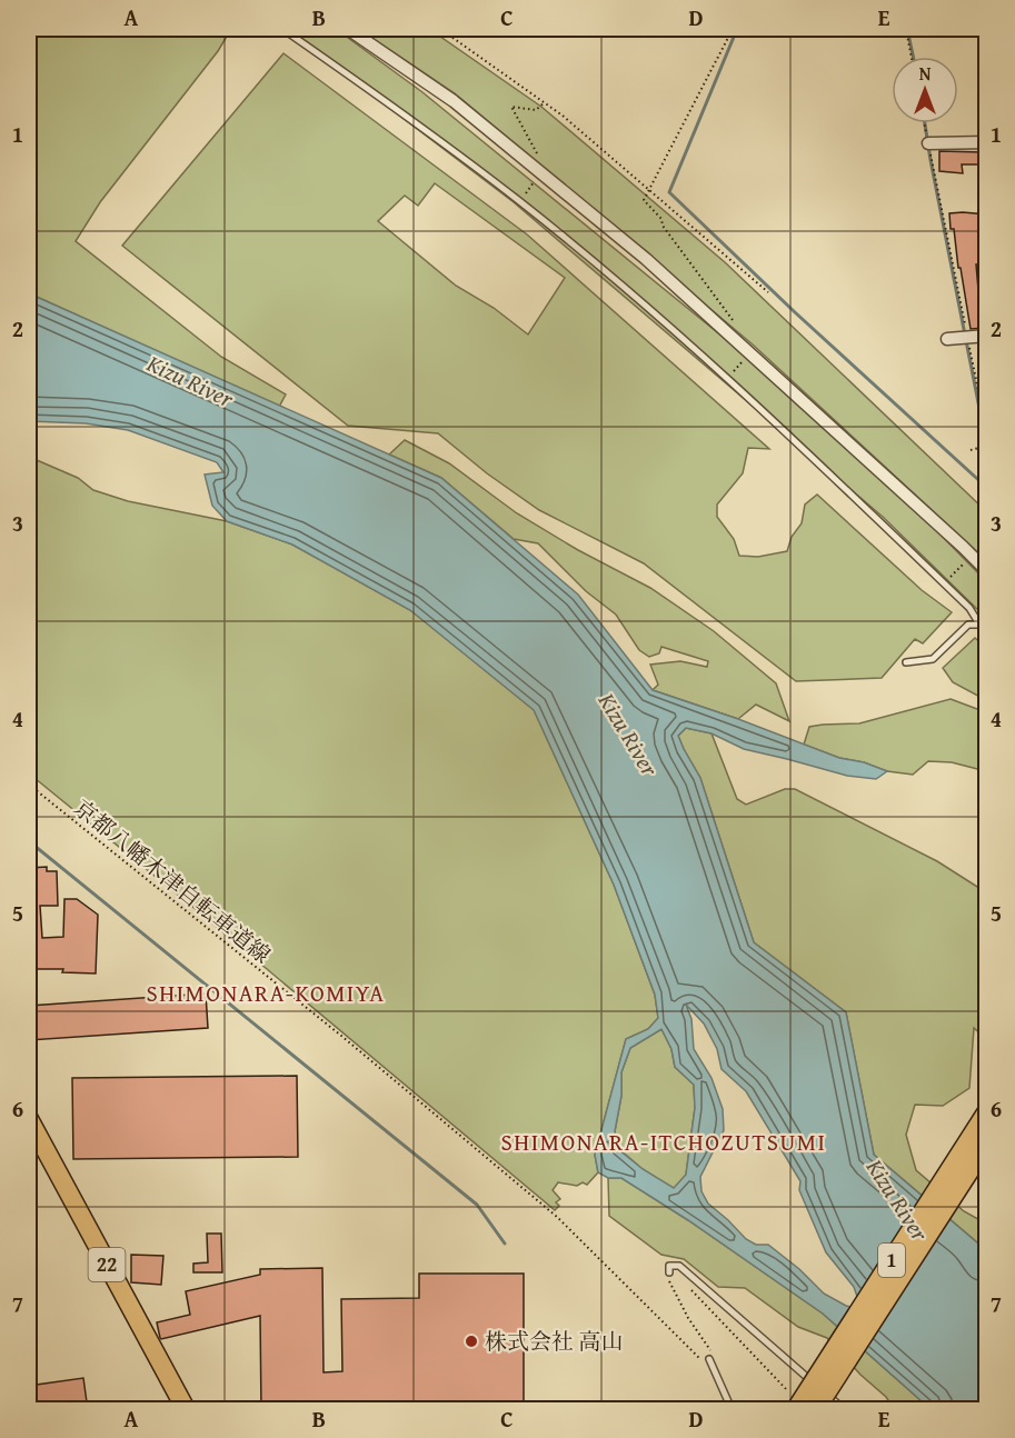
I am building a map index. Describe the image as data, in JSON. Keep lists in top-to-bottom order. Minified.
{"streets":{"main road":["1","22"],"path":["京都八幡木津自転車道線"]},"districts":["SHIMONARA-KOMIYA","SHIMONARA-ITCHOZUTSUMI"],"water":["Kizu River"],"places":["株式会社 高山"],"north":"top","grid":{"columns":["A","B","C","D","E"],"rows":["1","2","3","4","5","6","7"]}}
